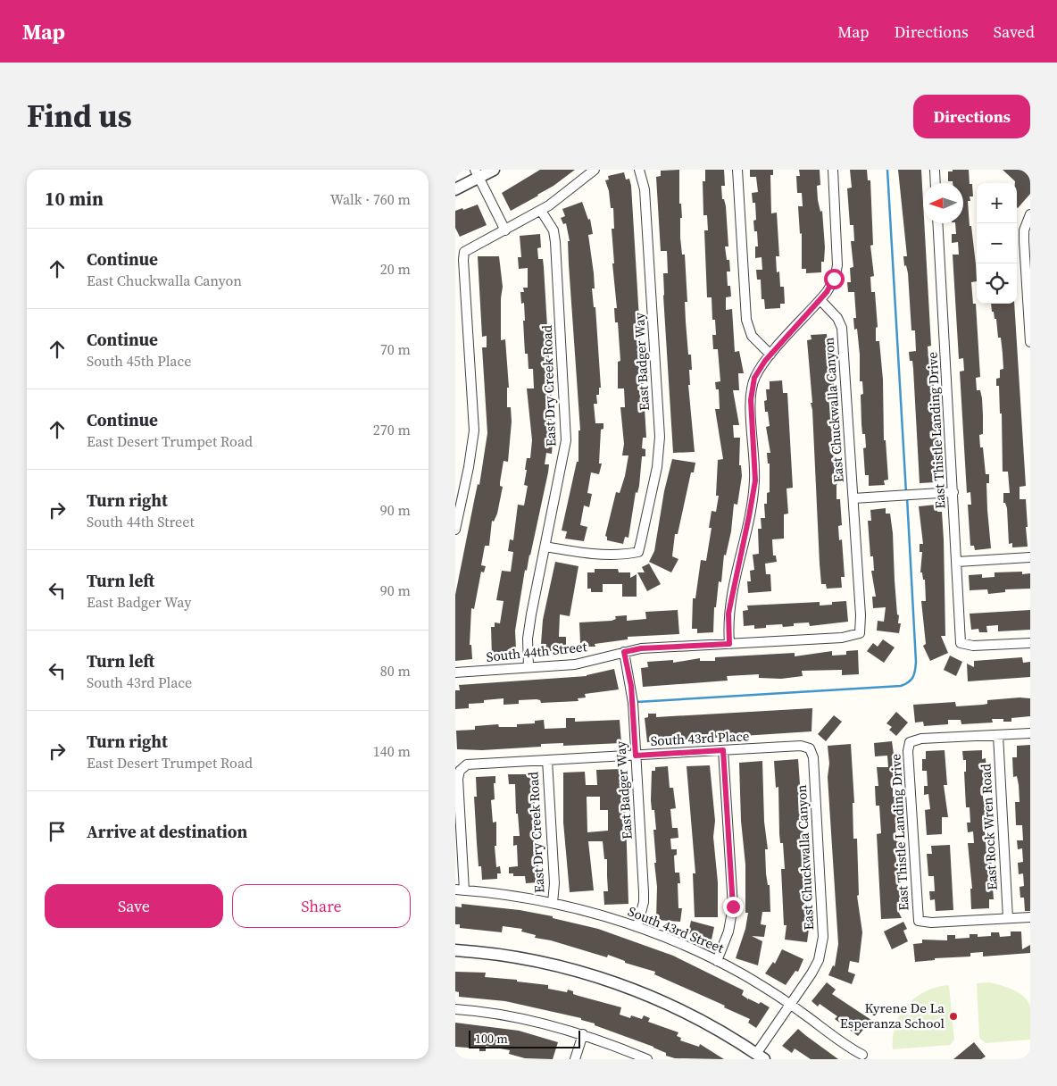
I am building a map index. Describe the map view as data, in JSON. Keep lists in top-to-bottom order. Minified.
{"streets":{"street":["East Badger Way","East Dry Creek Road","East Chuckwalla Canyon","East Thistle Landing Drive","South 44th Street","South 43rd Place","East Rock Wren Road","South 43rd Street"]},"crossings":[["East Badger Way","East Dry Creek Road"],["East Badger Way","South 44th Street"],["East Badger Way","South 43rd Place"],["East Badger Way","South 43rd Street"],["East Dry Creek Road","South 44th Street"],["East Dry Creek Road","South 43rd Place"],["East Dry Creek Road","South 43rd Street"],["East Chuckwalla Canyon","South 44th Street"],["East Chuckwalla Canyon","South 43rd Place"],["East Chuckwalla Canyon","South 43rd Street"],["East Thistle Landing Drive","East Rock Wren Road"],["South 43rd Place","South 43rd Street"]],"places":["Kyrene De La Esperanza School"],"scale_bar":"100 m","north":"left","page":{"header":"Map","nav":["Map","Directions","Saved"],"title":"Find us","buttons":["Directions",["Save","Share"]],"heading":["10 min","Walk · 760 m"],"map_buttons":["+","−"],"list":[["Continue","East Chuckwalla Canyon","20 m"],["Continue","South 45th Place","70 m"],["Continue","East Desert Trumpet Road","270 m"],["Turn right","South 44th Street","90 m"],["Turn left","East Badger Way","90 m"],["Turn left","South 43rd Place","80 m"],["Turn right","East Desert Trumpet Road","140 m"],"Arrive at destination"],"scale":"100 m"}}
